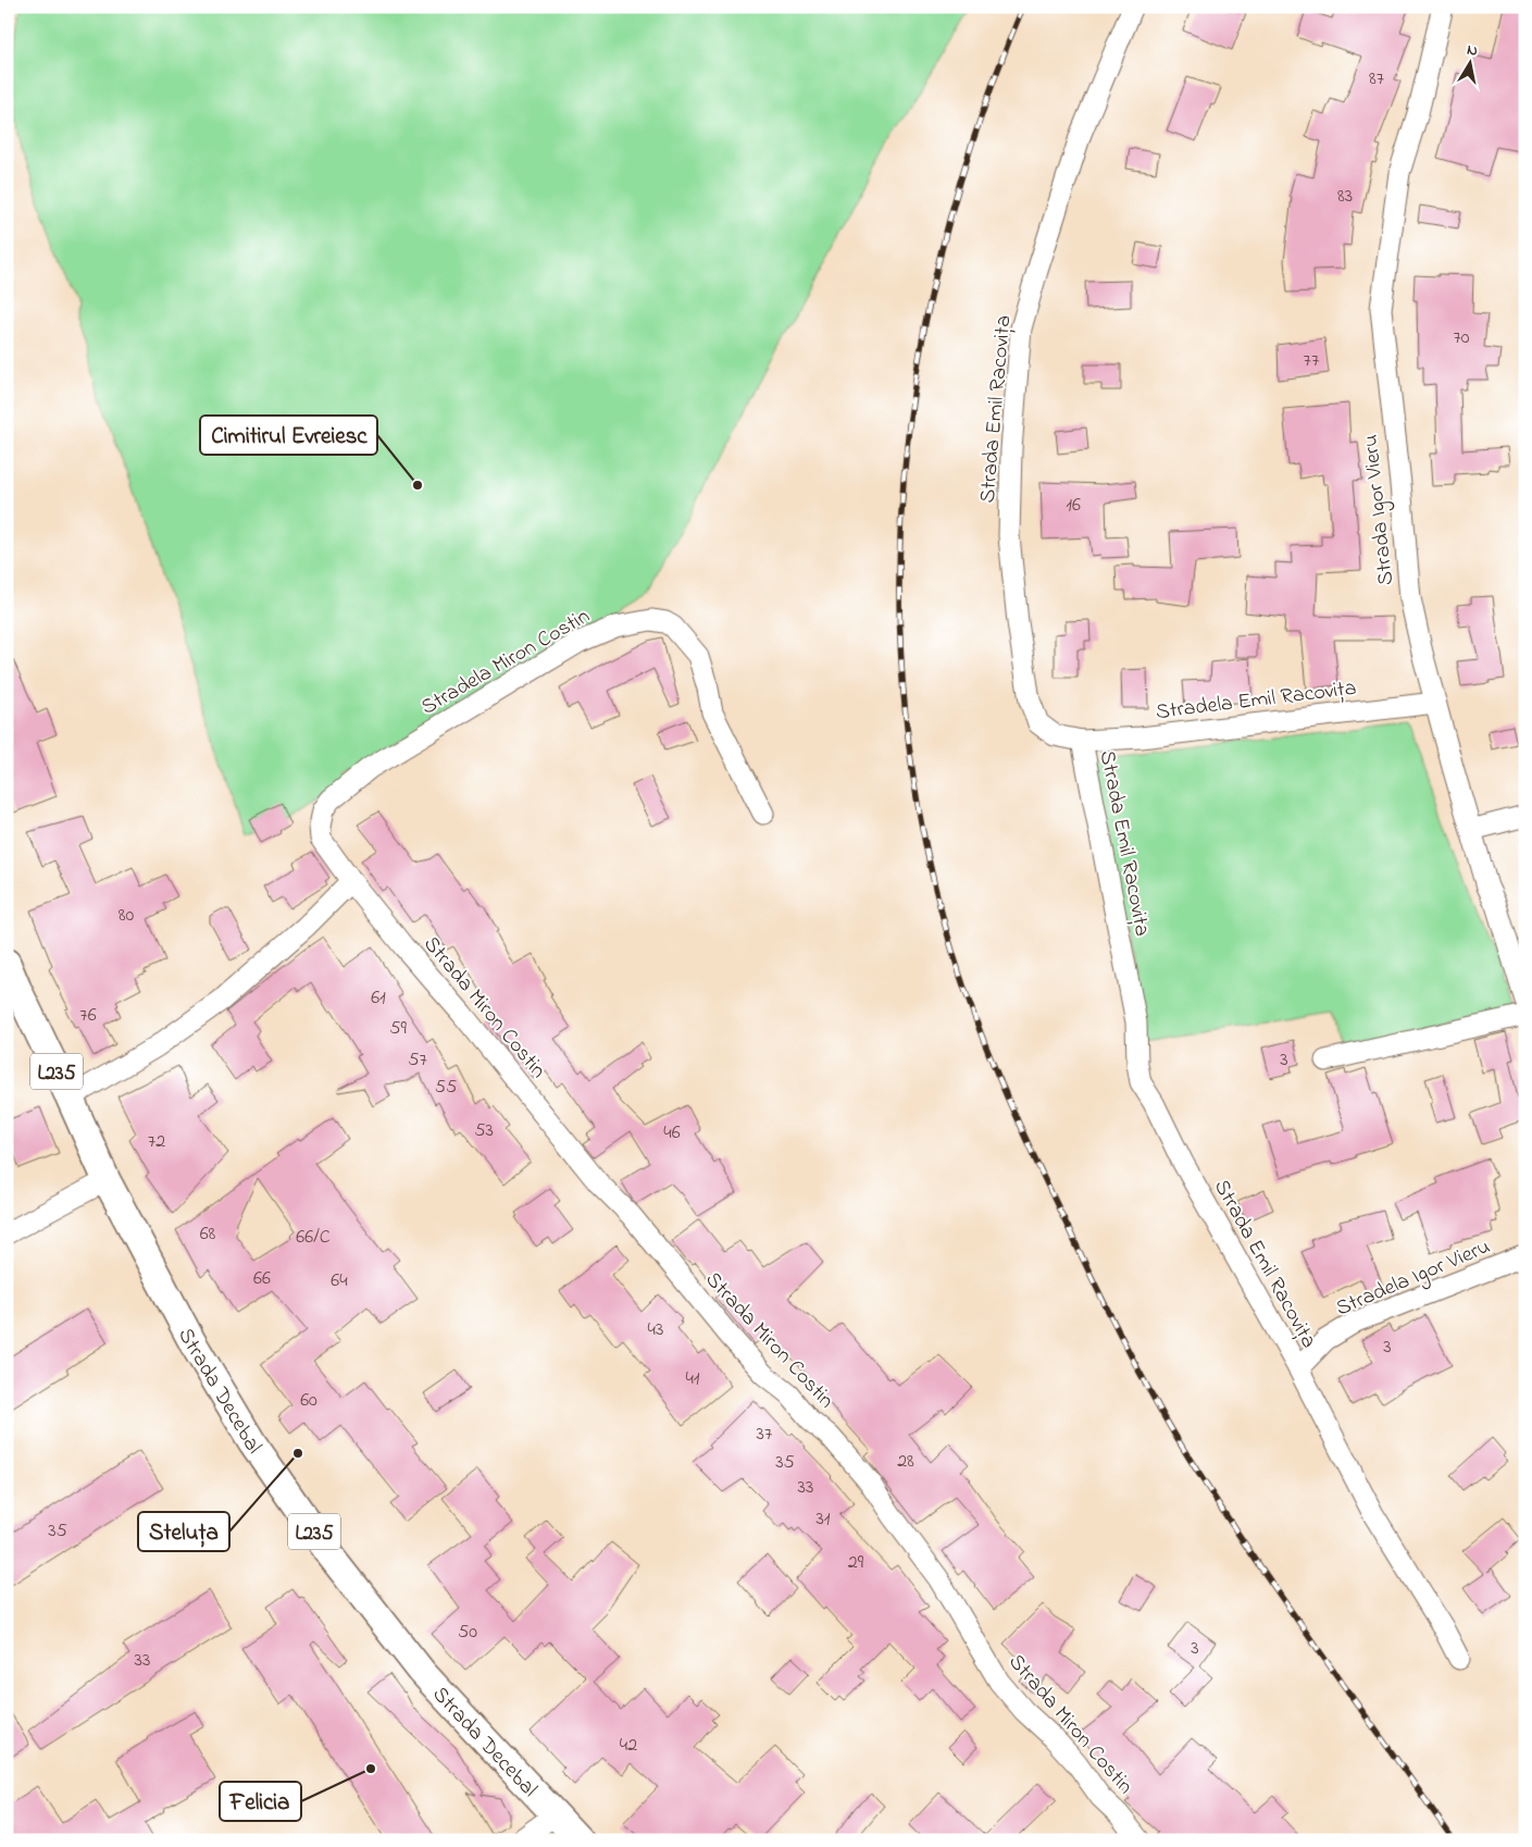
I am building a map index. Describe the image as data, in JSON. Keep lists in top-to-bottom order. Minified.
{"streets":{"main road":["L235","Strada Decebal"],"street":["Strada Emil Racovița","Strada Igor Vieru","Stradela Miron Costin","Stradela Emil Racovița","Strada Miron Costin","Stradela Igor Vieru"]},"crossings":[["Strada Emil Racovița","Stradela Emil Racovița"],["Strada Emil Racovița","Stradela Igor Vieru"],["Strada Igor Vieru","Stradela Emil Racovița"],["Stradela Miron Costin","Strada Miron Costin"]],"places":["Cimitirul Evreiesc","Steluța","Felicia"],"house_numbers":["87","83","70","77","16","80","61","76","59","57","3","55","53","46","72","68","66/C","66","64","43","3","41","60","37","28","35","33","31","35","29","50","3","33","42"],"north":"top"}
